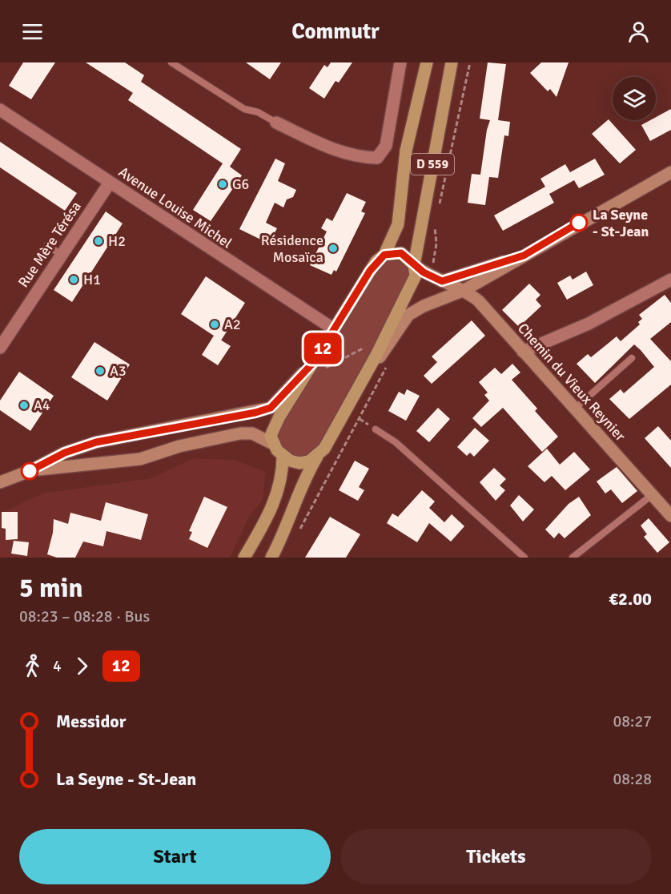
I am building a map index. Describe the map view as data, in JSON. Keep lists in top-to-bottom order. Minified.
{"streets":{"main road":["D 559"],"street":["Avenue Louise Michel","Rue Mère Térésa","Chemin du Vieux Reynier"]},"crossings":[["D 559","Chemin du Vieux Reynier"],["Avenue Louise Michel","Rue Mère Térésa"]],"places":["G6","La Seyne - St-Jean","H2","Résidence Mosaïca","H1","A2","A3","A4"],"lines":["bus line 12"],"page":{"header":"Commutr","on_map":"12","heading":["5 min","08:23 – 08:28 · Bus","€2.00"],"legs":["4","12"],"list":[{"name":"Messidor","value":"08:27"},{"name":"La Seyne - St-Jean","value":"08:28"}],"buttons":["Start","Tickets"]}}
